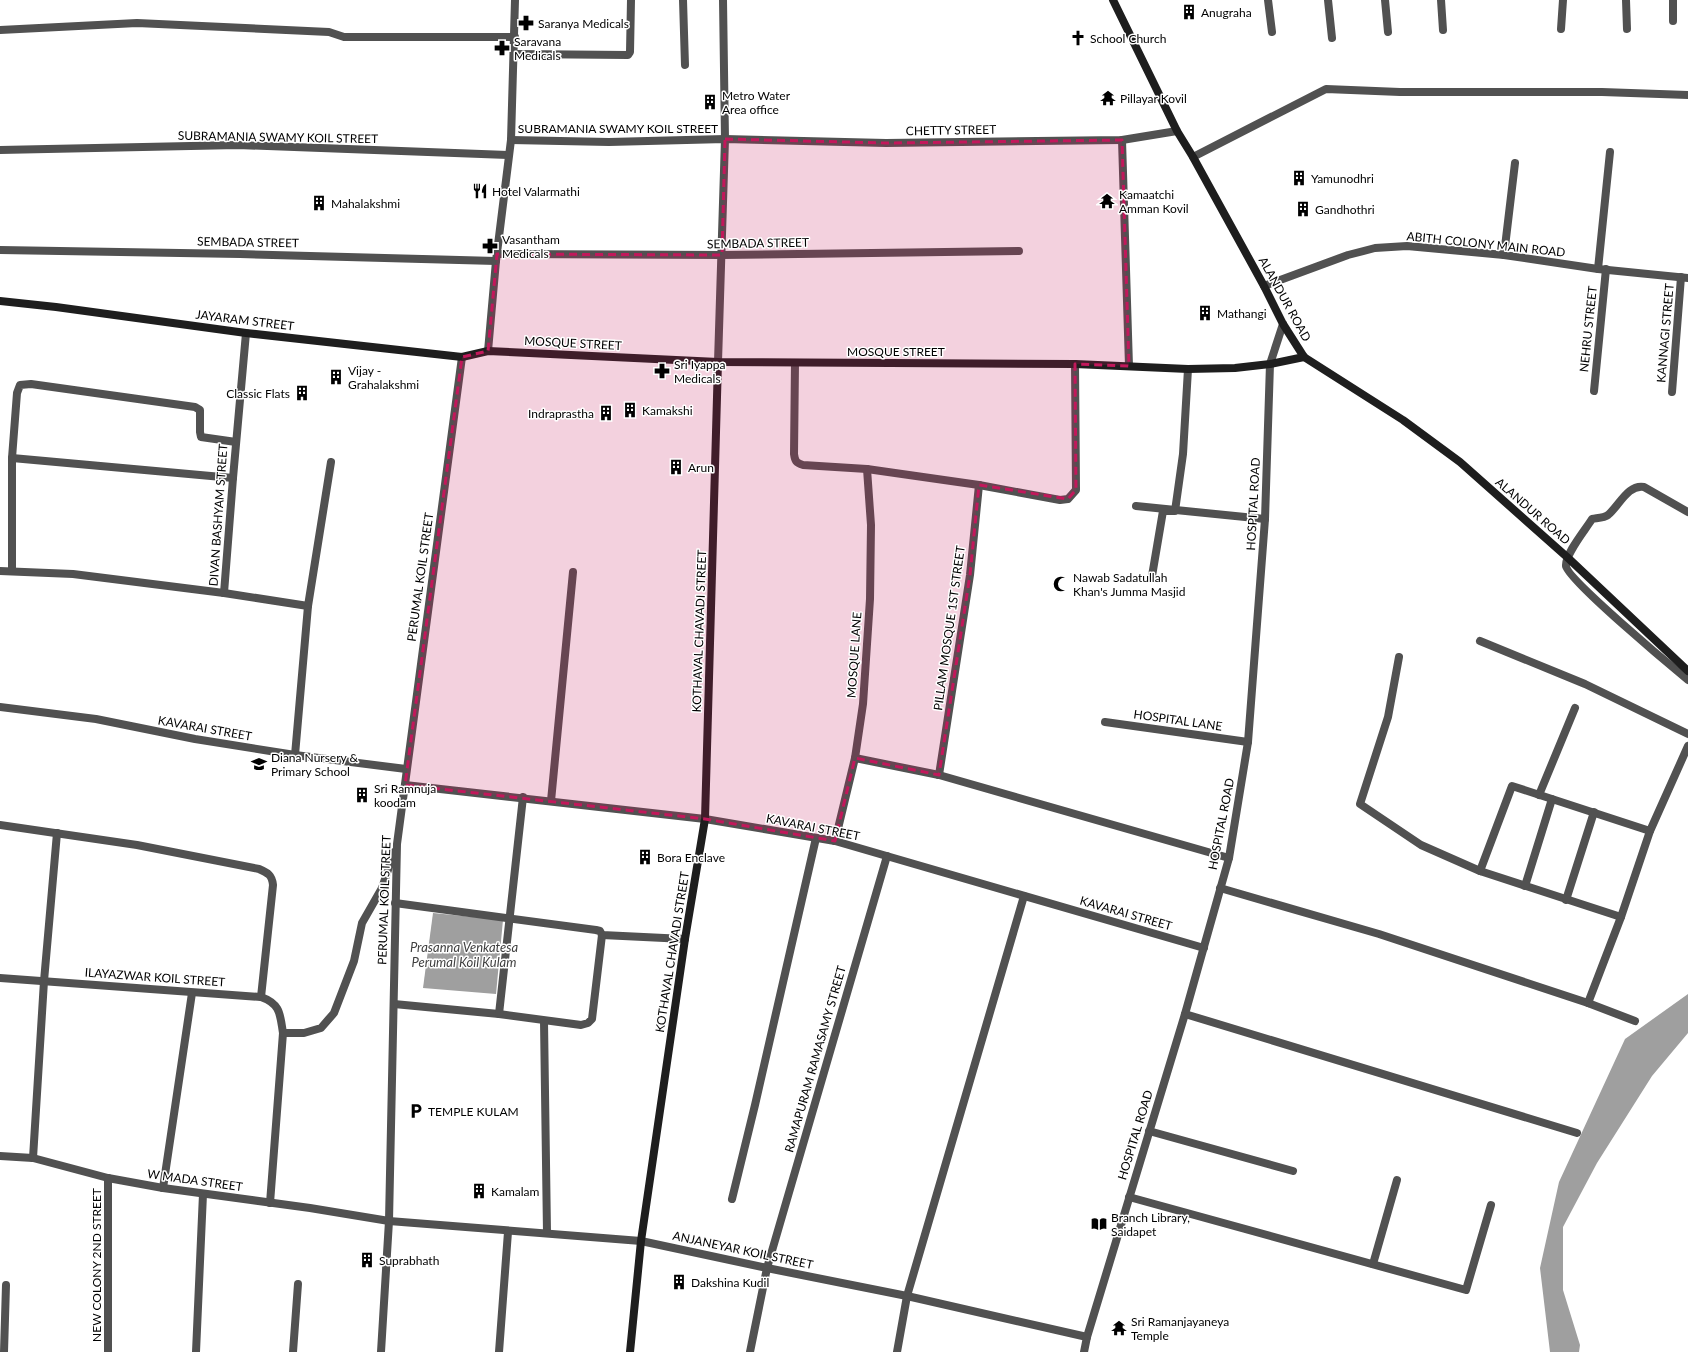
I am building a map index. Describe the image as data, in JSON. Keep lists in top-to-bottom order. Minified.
{"streets":{"main road":["ALANDUR ROAD","JAYARAM STREET","MOSQUE STREET","KOTHAVAL CHAVADI STREET"],"street":["SUBRAMANIA SWAMY KOIL STREET","CHETTY STREET","SEMBADA STREET","ABITH COLONY MAIN ROAD","NEHRU STREET","KANNAGI STREET","HOSPITAL ROAD","DIVAN BASHYAM STREET","PERUMAL KOIL STREET","PILLAM MOSQUE 1ST STREET","MOSQUE LANE","HOSPITAL LANE","KAVARAI STREET","ILAYAZWAR KOIL STREET","RAMAPURAM RAMASAMY STREET","W MADA STREET","ANJANEYAR KOIL STREET","NEW COLONY 2ND STREET"]},"crossings":[["SUBRAMANIA SWAMY KOIL STREET","CHETTY STREET"],["CHETTY STREET","ALANDUR ROAD"],["ABITH COLONY MAIN ROAD","ALANDUR ROAD"],["ABITH COLONY MAIN ROAD","NEHRU STREET"],["ABITH COLONY MAIN ROAD","KANNAGI STREET"],["ALANDUR ROAD","MOSQUE STREET"],["ALANDUR ROAD","HOSPITAL ROAD"],["JAYARAM STREET","MOSQUE STREET"],["JAYARAM STREET","DIVAN BASHYAM STREET"],["JAYARAM STREET","PERUMAL KOIL STREET"],["MOSQUE STREET","HOSPITAL ROAD"],["MOSQUE STREET","KOTHAVAL CHAVADI STREET"],["HOSPITAL ROAD","HOSPITAL LANE"],["HOSPITAL ROAD","KAVARAI STREET"],["HOSPITAL ROAD","ANJANEYAR KOIL STREET"],["PERUMAL KOIL STREET","KAVARAI STREET"],["PERUMAL KOIL STREET","W MADA STREET"],["PERUMAL KOIL STREET","ANJANEYAR KOIL STREET"],["KOTHAVAL CHAVADI STREET","KAVARAI STREET"],["KOTHAVAL CHAVADI STREET","ANJANEYAR KOIL STREET"],["MOSQUE LANE","KAVARAI STREET"],["KAVARAI STREET","RAMAPURAM RAMASAMY STREET"],["RAMAPURAM RAMASAMY STREET","ANJANEYAR KOIL STREET"],["W MADA STREET","ANJANEYAR KOIL STREET"],["W MADA STREET","NEW COLONY 2ND STREET"]],"water":["Prasanna Venkatesa Perumal Koil Kulam"],"places":{"building":["Anugraha","Metro Water Area office","Yamunodhri","Mahalakshmi","Gandhothri","Mathangi","Vijay - Grahalakshmi","Classic Flats","Kamakshi","Indraprastha","Arun","Sri Ramnuja koodam","Bora Enclave","Kamalam","Suprabhath","Dakshina Kudil"],"pharmacy":["Saranya Medicals","Saravana Medicals","Vasantham Medicals","Sri Iyappa Medicals"],"church":["School Church"],"temple":["Pillayar Kovil","Kamaatchi Amman Kovil","Sri Ramanjayaneya Temple"],"restaurant":["Hotel Valarmathi"],"mosque":["Nawab Sadatullah Khan's Jumma Masjid"],"school or university":["Diana Nursery & Primary School"],"parking":["TEMPLE KULAM"],"library":["Branch Library, Saidapet"]}}
